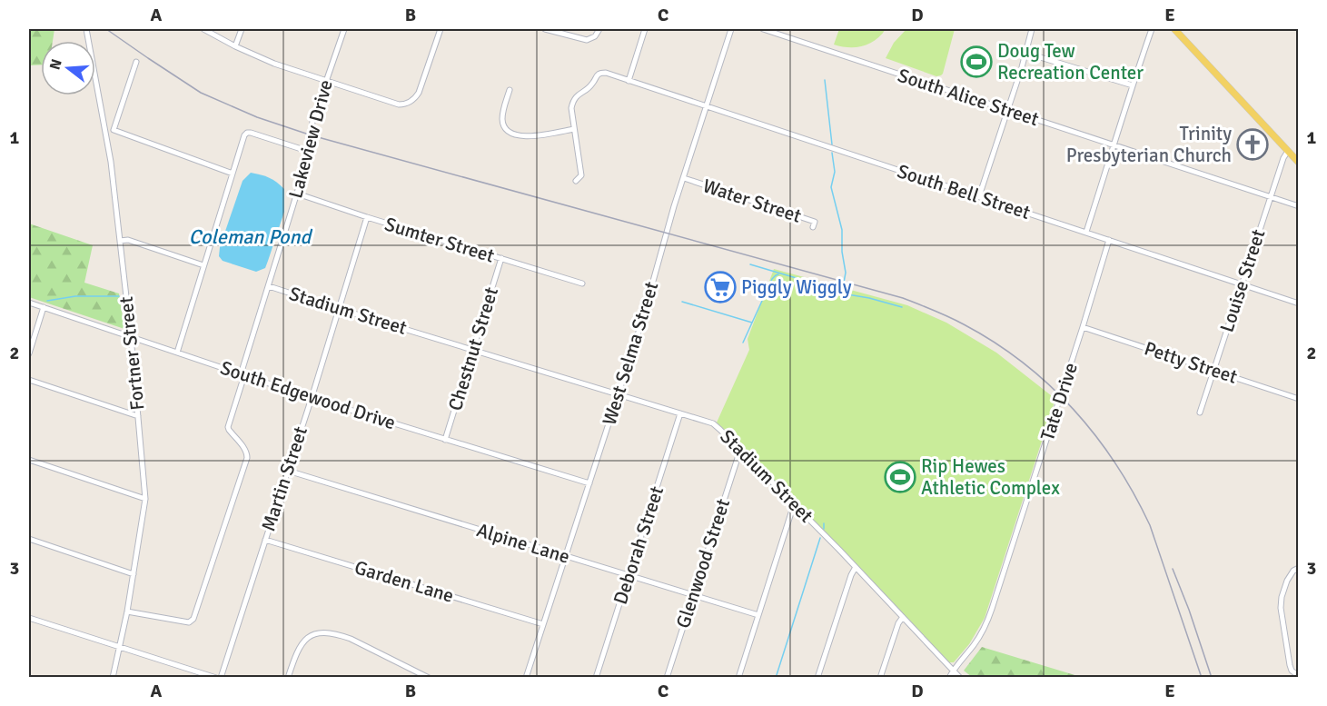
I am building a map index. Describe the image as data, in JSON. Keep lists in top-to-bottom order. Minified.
{"streets":{"street":["South Alice Street","Lakeview Drive","South Bell Street","Water Street","Sumter Street","Louise Street","Stadium Street","Chestnut Street","Fortner Street","West Selma Street","Petty Street","South Edgewood Drive","Tate Drive","Martin Street","Alpine Lane","Deborah Street","Glenwood Street","Garden Lane"]},"crossings":[["South Alice Street","Louise Street"],["Lakeview Drive","Sumter Street"],["Lakeview Drive","Stadium Street"],["Lakeview Drive","Fortner Street"],["Lakeview Drive","South Edgewood Drive"],["South Bell Street","Louise Street"],["South Bell Street","West Selma Street"],["South Bell Street","Tate Drive"],["Water Street","West Selma Street"],["Sumter Street","Chestnut Street"],["Sumter Street","Martin Street"],["Louise Street","Petty Street"],["Stadium Street","Chestnut Street"],["Stadium Street","West Selma Street"],["Stadium Street","Tate Drive"],["Stadium Street","Martin Street"],["Stadium Street","Deborah Street"],["Stadium Street","Glenwood Street"],["Chestnut Street","South Edgewood Drive"],["Fortner Street","South Edgewood Drive"],["West Selma Street","South Edgewood Drive"],["West Selma Street","Alpine Lane"],["West Selma Street","Garden Lane"],["Petty Street","Tate Drive"],["South Edgewood Drive","Martin Street"],["Martin Street","Alpine Lane"],["Martin Street","Garden Lane"],["Alpine Lane","Deborah Street"],["Alpine Lane","Glenwood Street"]],"water":["Coleman Pond"],"places":{"sports":["Doug Tew Recreation Center","Rip Hewes Athletic Complex"],"church":["Trinity Presbyterian Church"],"supermarket":["Piggly Wiggly"]},"north":"left","grid":{"columns":["A","B","C","D","E"],"rows":["1","2","3"]}}
